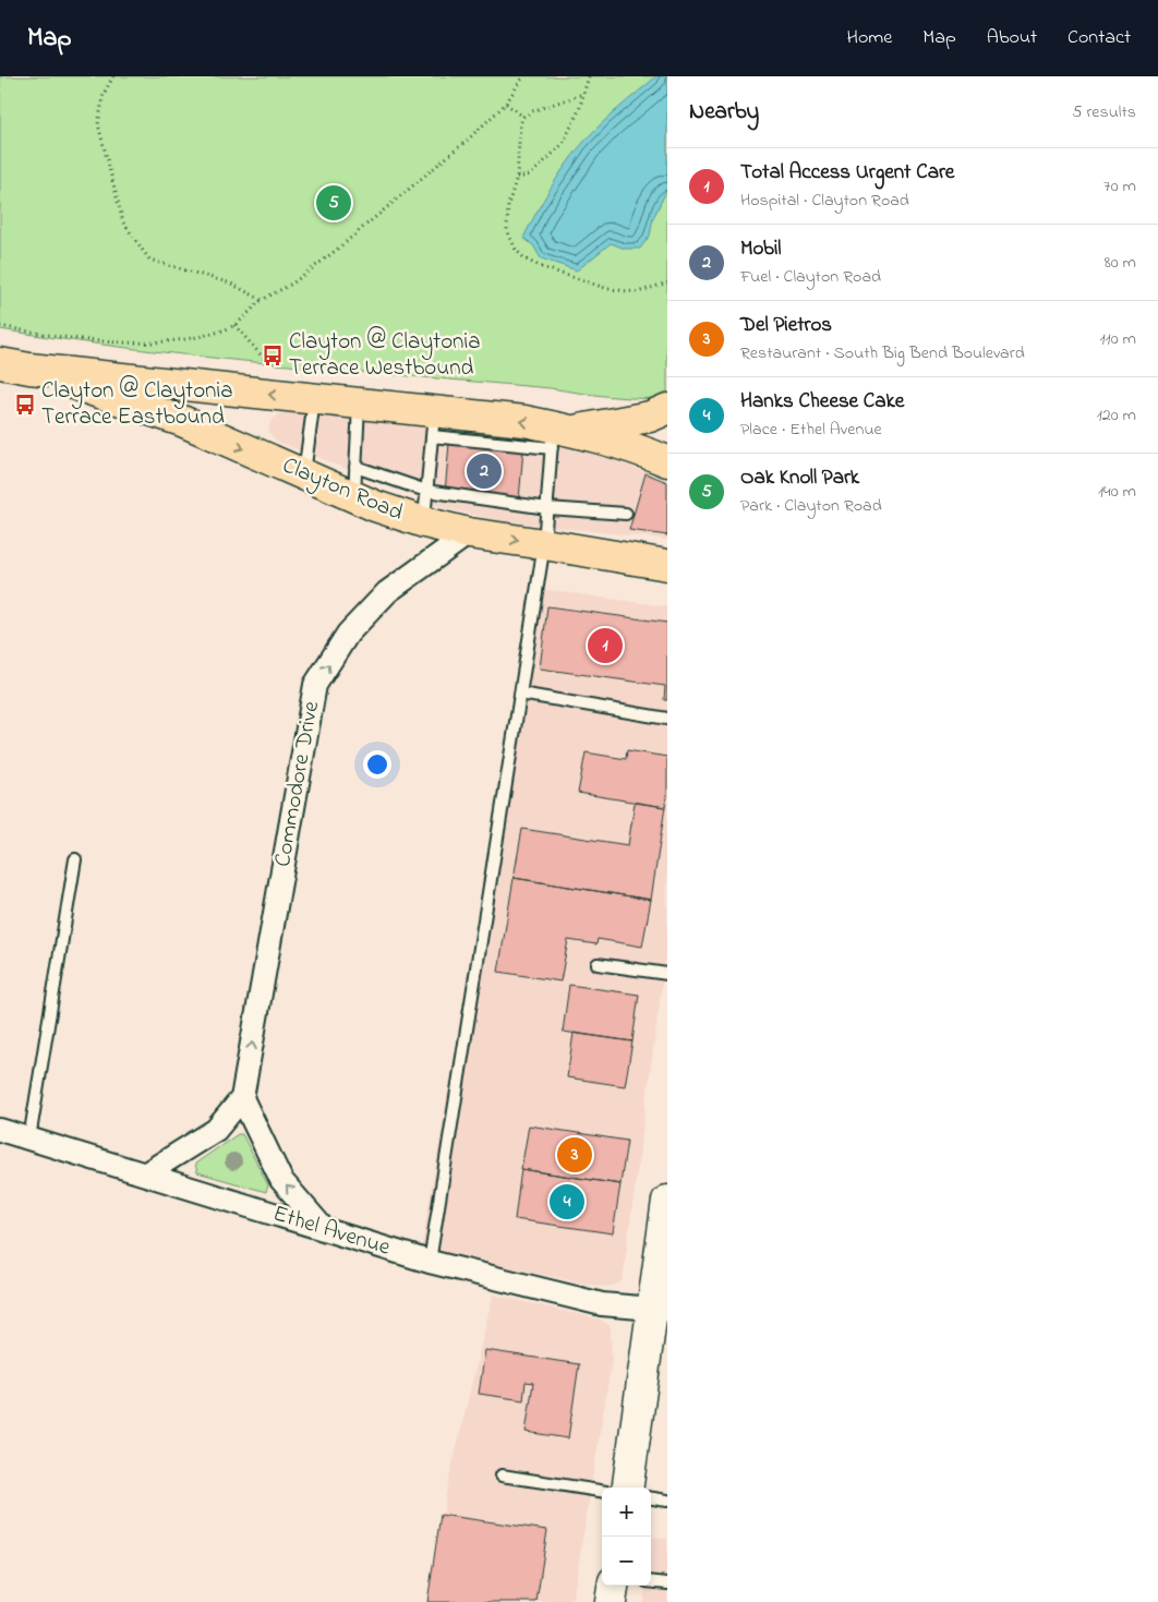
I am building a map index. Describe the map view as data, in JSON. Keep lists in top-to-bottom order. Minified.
{"streets":{"main road":["Clayton Road"],"street":["Commodore Drive","Ethel Avenue"]},"crossings":[["Clayton Road","Commodore Drive"],["Commodore Drive","Ethel Avenue"]],"one_way":["Commodore Drive"],"places":{"bus stop":["Clayton @ Claytonia Terrace Westbound","Clayton @ Claytonia Terrace Eastbound"]},"page":{"header":"Map","nav":["Home","Map","About","Contact"],"heading":["Nearby","5 results"],"list":[{"mark":"1","name":"Total Access Urgent Care","note":"Hospital · Clayton Road","value":"70 m"},{"mark":"2","name":"Mobil","note":"Fuel · Clayton Road","value":"80 m"},{"mark":"3","name":"Del Pietros","note":"Restaurant · South Big Bend Boulevard","value":"110 m"},{"mark":"4","name":"Hanks Cheese Cake","note":"Place · Ethel Avenue","value":"120 m"},{"mark":"5","name":"Oak Knoll Park","note":"Park · Clayton Road","value":"140 m"}],"pins":["5","2","1","3","4"],"map_buttons":["+","−"]}}
